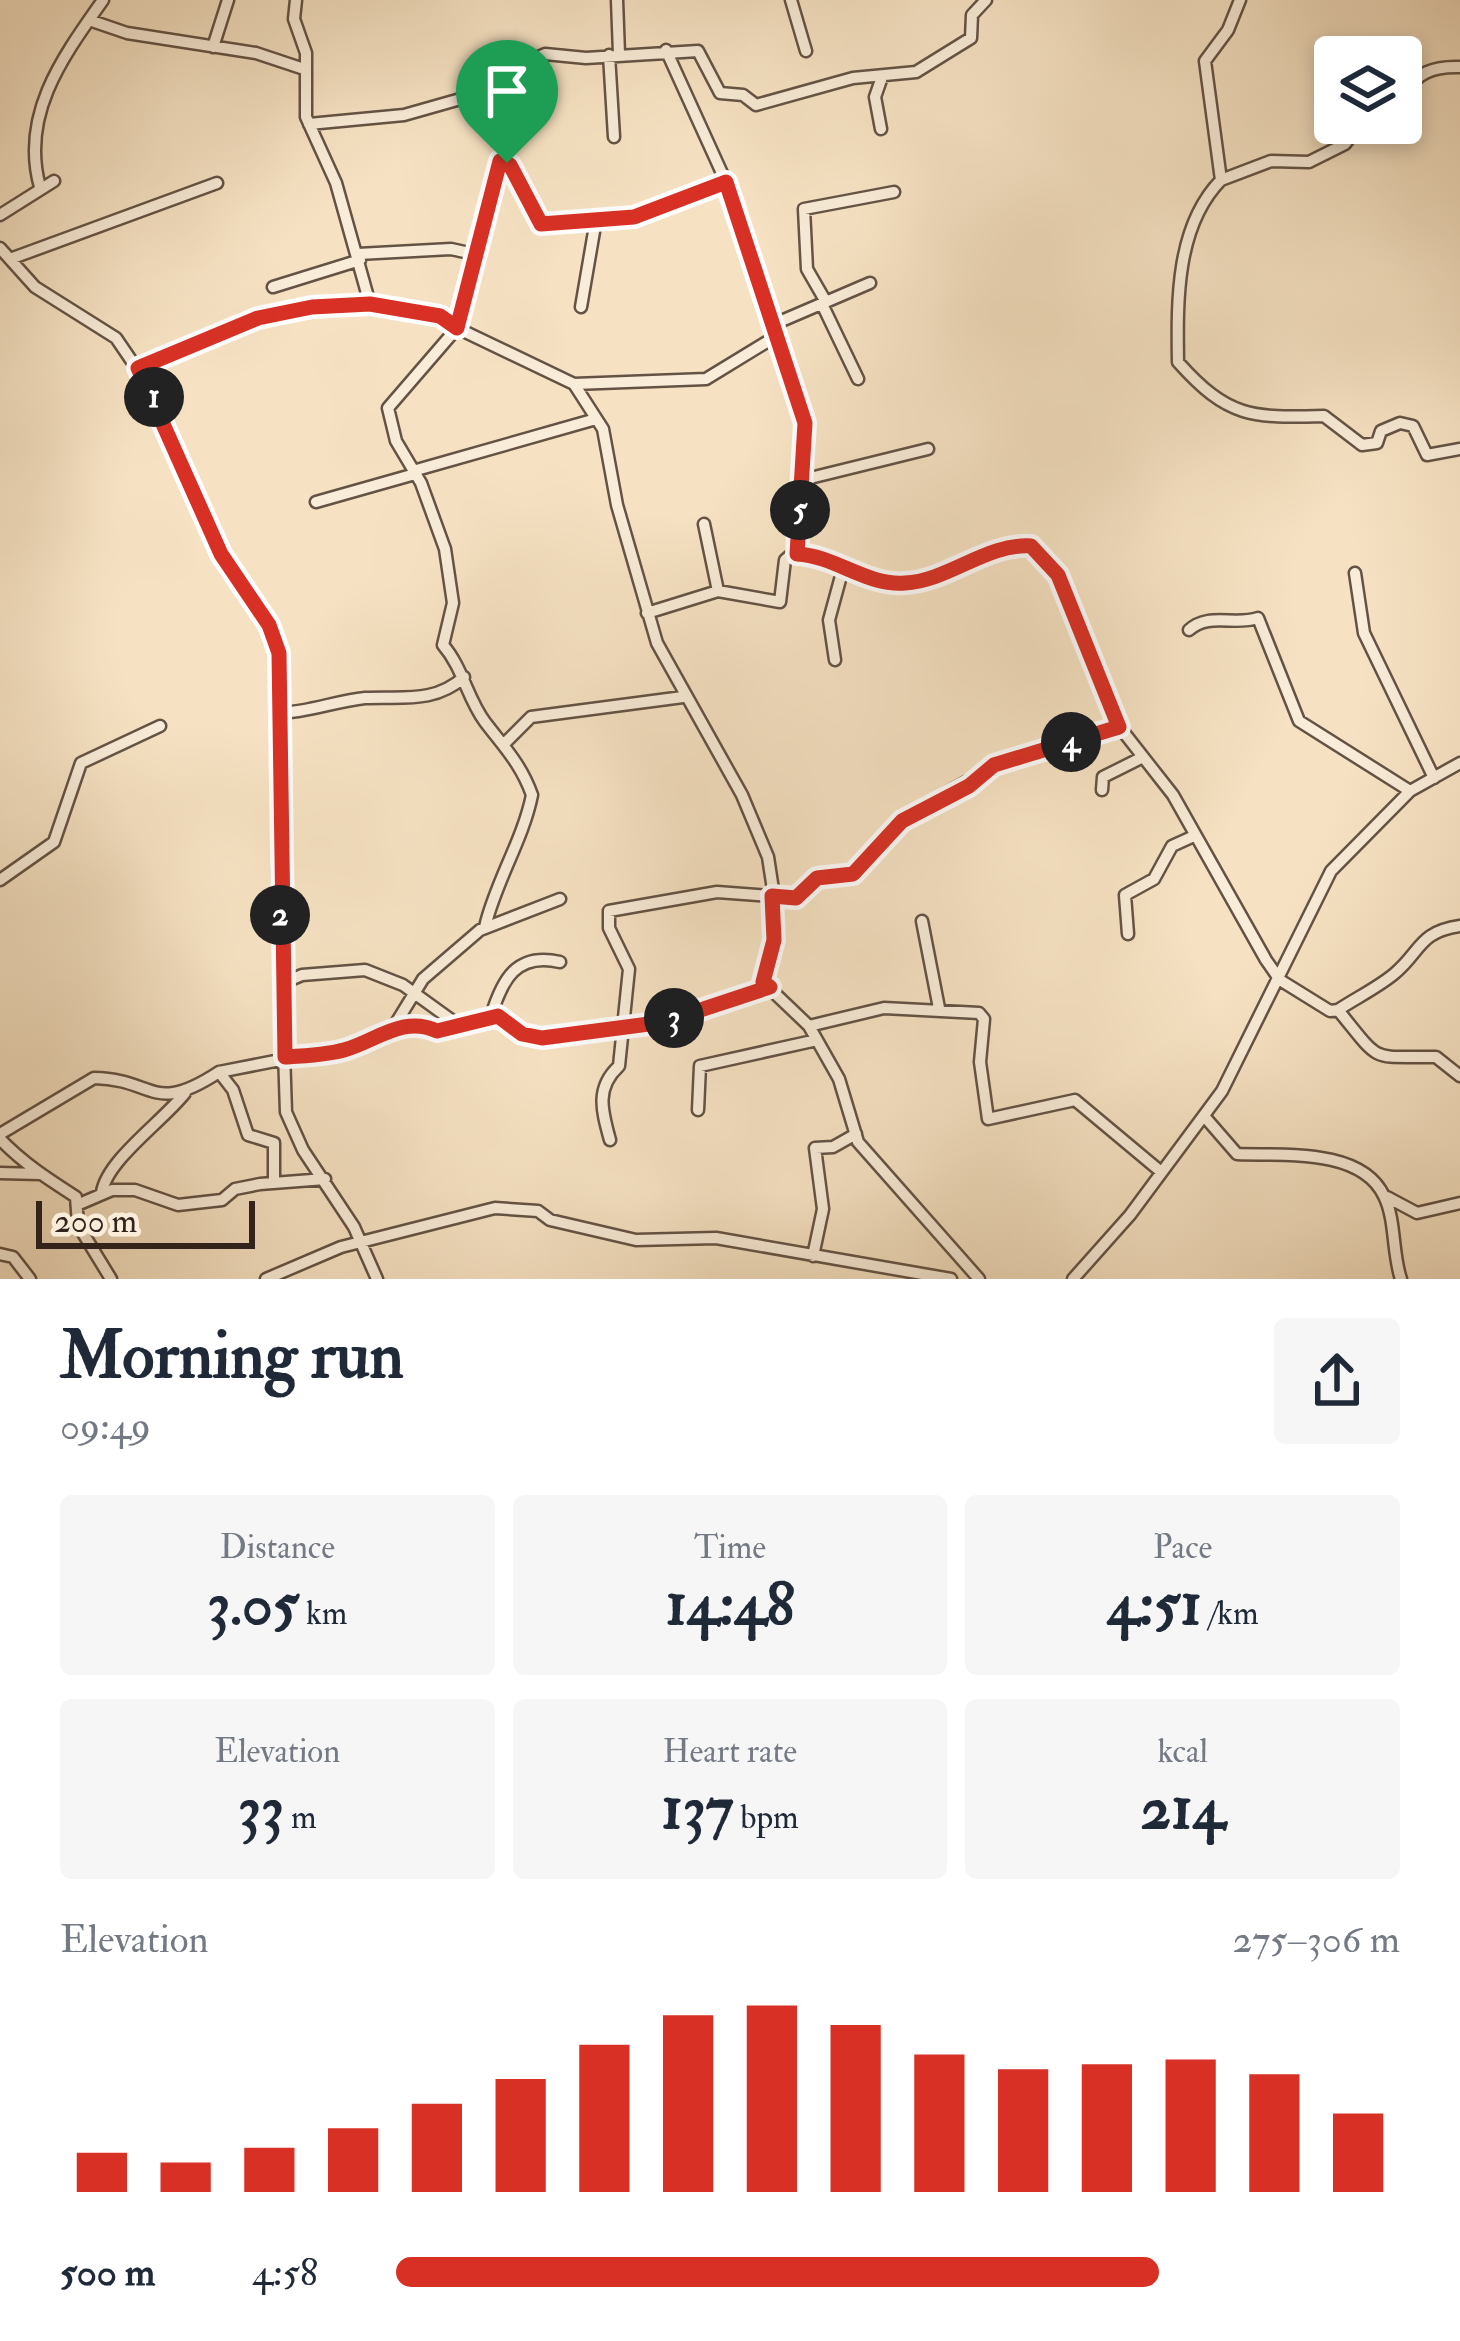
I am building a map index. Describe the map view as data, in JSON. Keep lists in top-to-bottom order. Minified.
{"scale_bar":"200 m","page":{"pins":["1","5","4","2","3"],"scale":"200 m","heading":["Morning run","09:49"],"stats":[["Distance","3.05 km"],["Time","14:48"],["Pace","4:51 /km"],["Elevation","33 m"],["Heart rate","137 bpm"],["kcal","214"]],"chart":["Elevation","275–306 m"],"list":[{"name":"500 m","note":"4:58"}]}}
